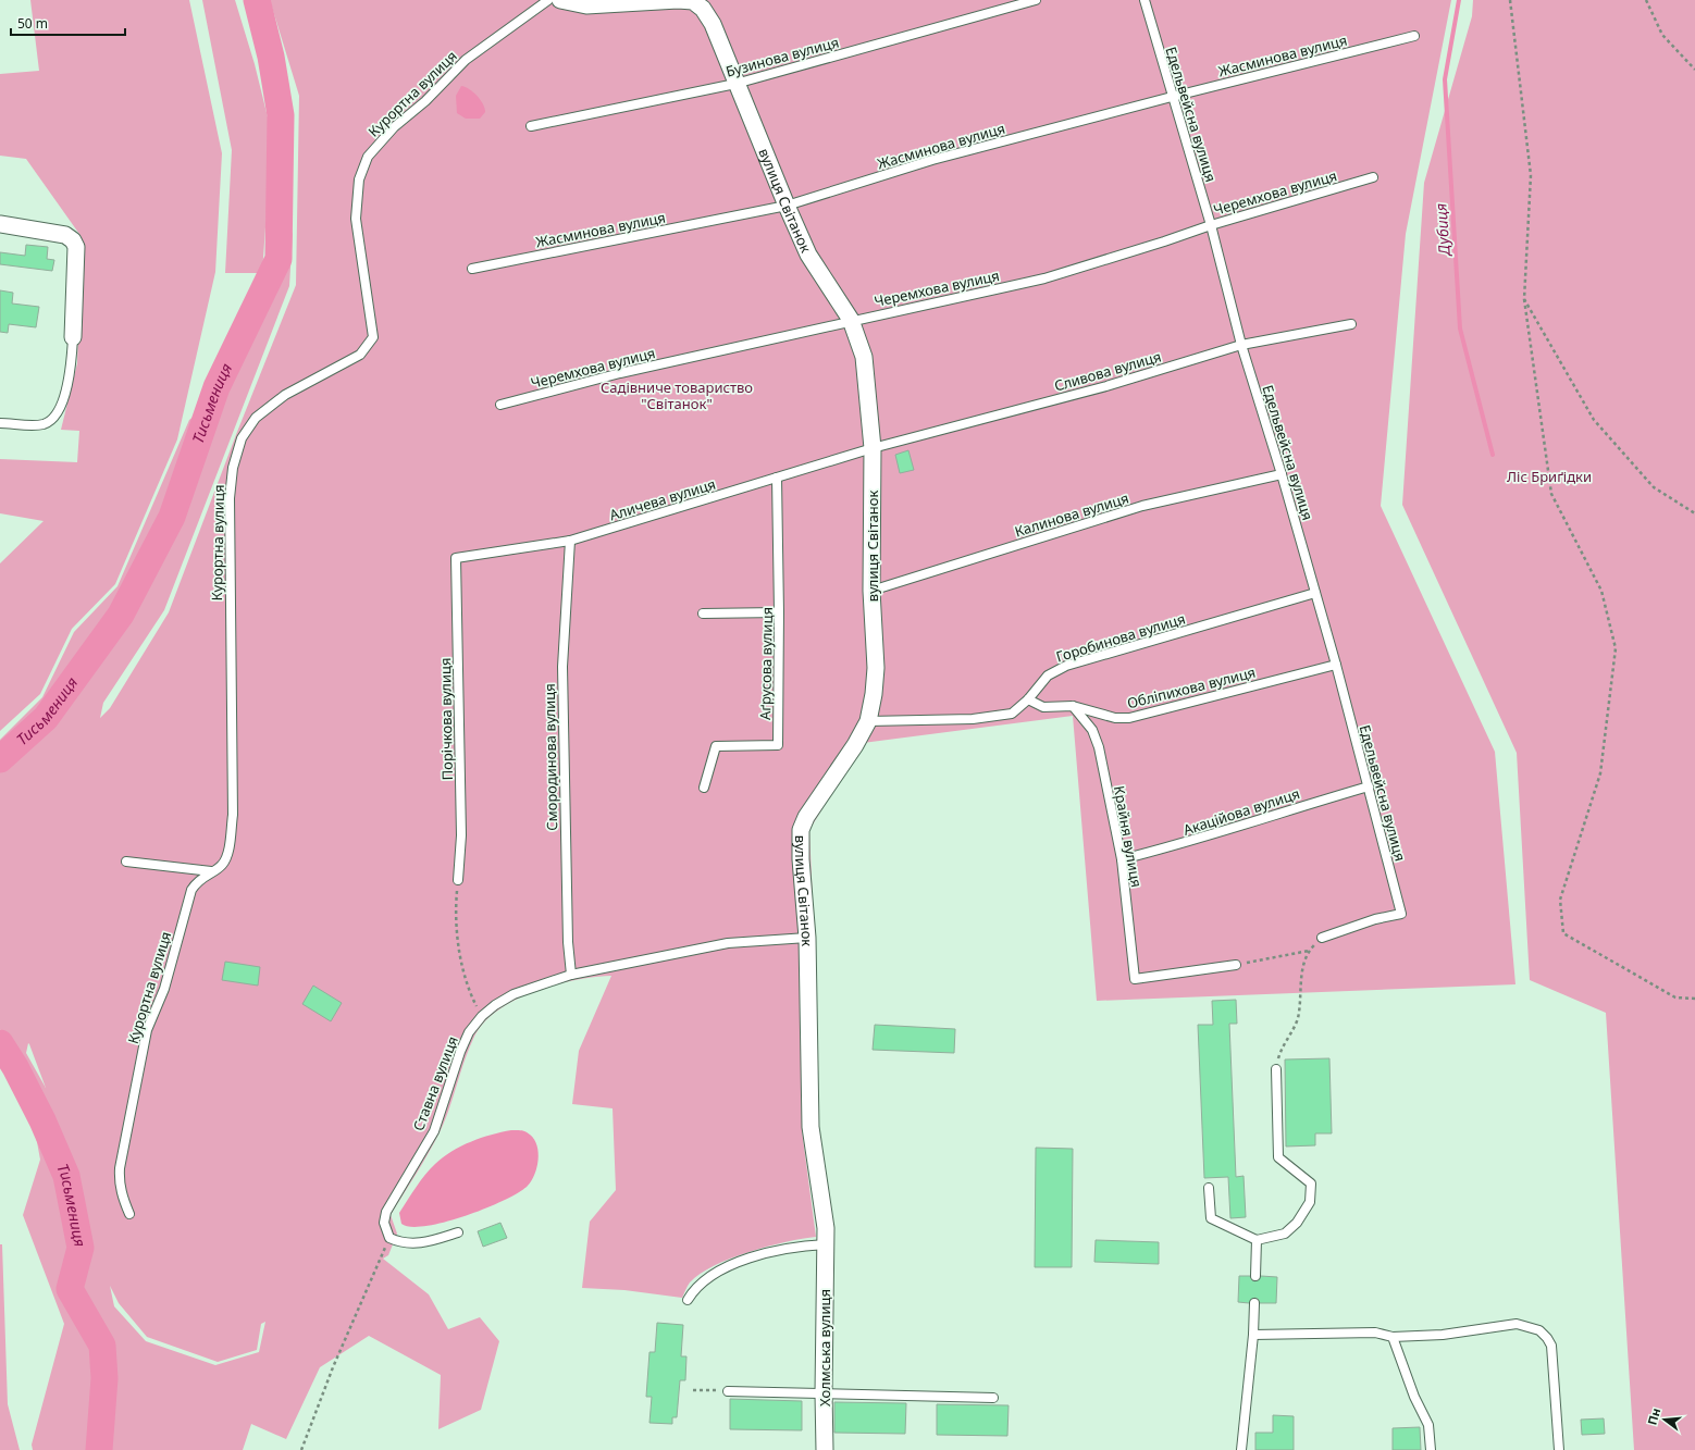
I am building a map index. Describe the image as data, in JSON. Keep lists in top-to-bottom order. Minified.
{"streets":{"street":["вулиця Світанок","Холмська вулиця"],"lane":["Жасминова вулиця","Бузинова вулиця","Курортна вулиця","Едельвейсна вулиця","Черемхова вулиця","Сливова вулиця","Аличева вулиця","Калинова вулиця","Горобинова вулиця","Аґрусова вулиця","Обліпихова вулиця","Порічкова вулиця","Смородинова вулиця","Акаційова вулиця","Крайня вулиця","Ставна вулиця"]},"crossings":[["Жасминова вулиця","Едельвейсна вулиця"],["Жасминова вулиця","вулиця Світанок"],["Бузинова вулиця","вулиця Світанок"],["Едельвейсна вулиця","Черемхова вулиця"],["Едельвейсна вулиця","Сливова вулиця"],["Едельвейсна вулиця","Калинова вулиця"],["Едельвейсна вулиця","Горобинова вулиця"],["Едельвейсна вулиця","Обліпихова вулиця"],["Едельвейсна вулиця","Акаційова вулиця"],["Черемхова вулиця","вулиця Світанок"],["вулиця Світанок","Сливова вулиця"],["вулиця Світанок","Аличева вулиця"],["вулиця Світанок","Калинова вулиця"],["вулиця Світанок","Горобинова вулиця"],["вулиця Світанок","Ставна вулиця"],["вулиця Світанок","Холмська вулиця"],["Сливова вулиця","Аличева вулиця"],["Аличева вулиця","Аґрусова вулиця"],["Аличева вулиця","Порічкова вулиця"],["Аличева вулиця","Смородинова вулиця"],["Горобинова вулиця","Обліпихова вулиця"],["Обліпихова вулиця","Крайня вулиця"],["Смородинова вулиця","Ставна вулиця"],["Акаційова вулиця","Крайня вулиця"]],"water":["Дубиця","Тисьмениця"],"parks":["Садівниче товариство \"Світанок\"","Ліс Бриґідки"],"scale_bar":"50 m","north":"left"}
